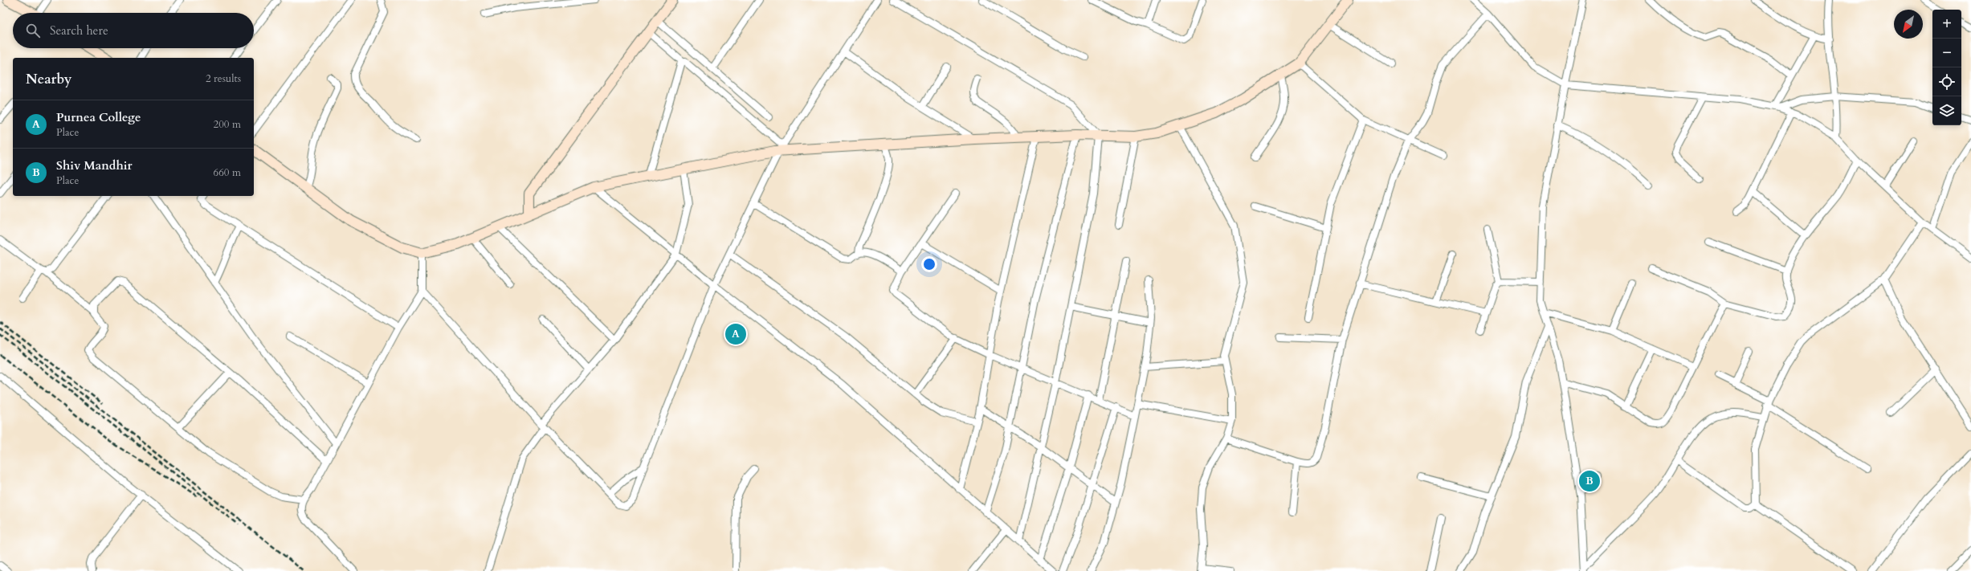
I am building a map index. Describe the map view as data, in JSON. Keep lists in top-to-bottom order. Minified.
{"north":"bottom left","page":{"map_buttons":["+","−"],"search":"Search here","heading":["Nearby","2 results"],"list":[{"mark":"A","name":"Purnea College","note":"Place","value":"200 m"},{"mark":"B","name":"Shiv Mandhir","note":"Place","value":"660 m"}],"pins":["A","B"]}}
